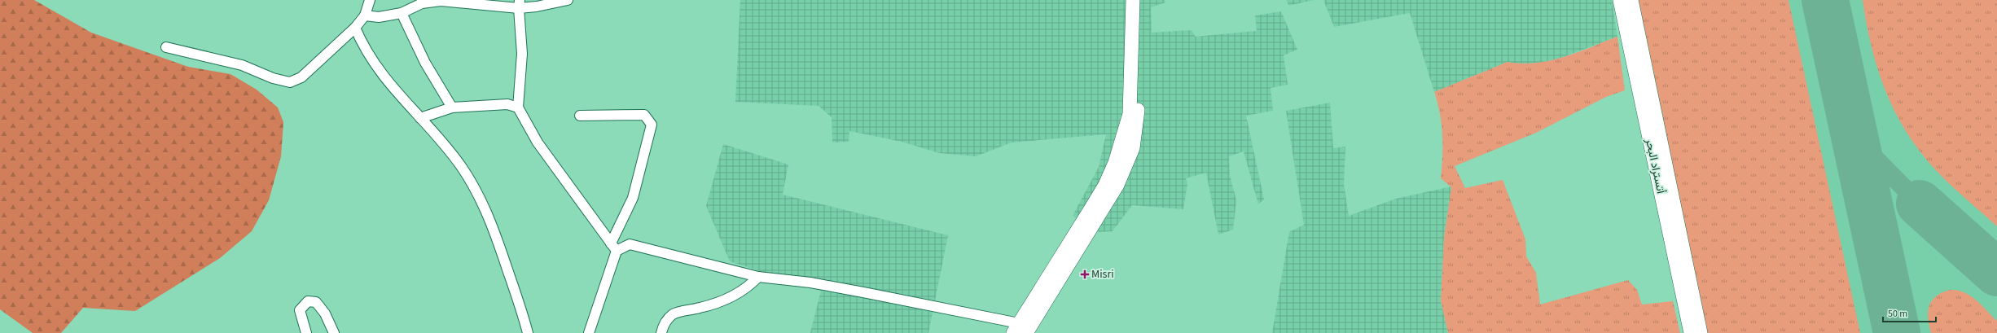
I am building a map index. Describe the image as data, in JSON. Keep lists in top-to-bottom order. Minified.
{"streets":{"highway":["أتستراد البحر"]},"places":{"health":["Misri"]},"scale_bar":"50 m"}
